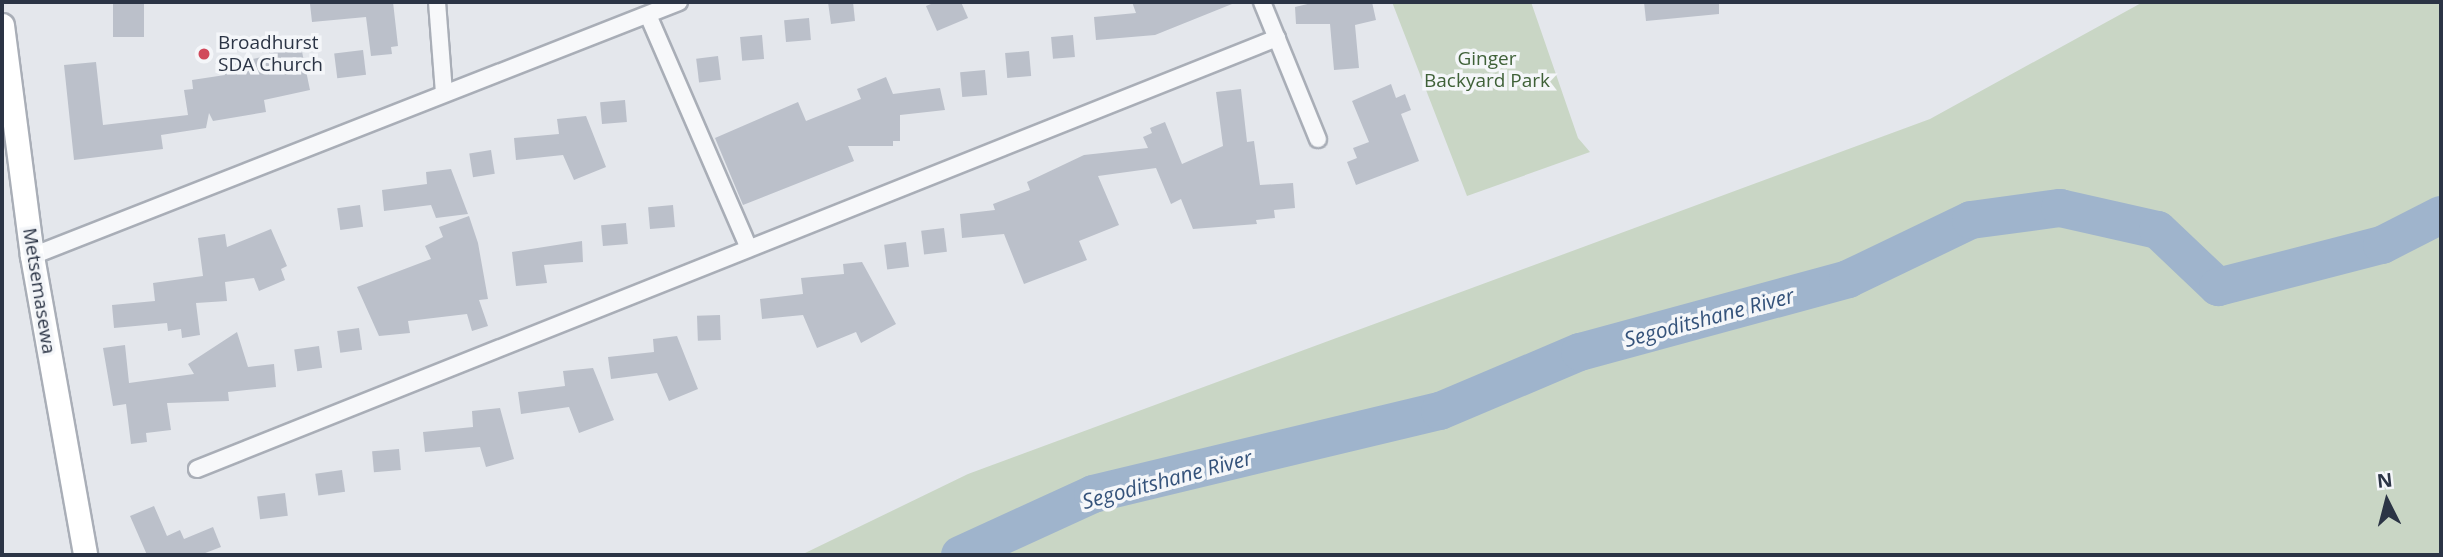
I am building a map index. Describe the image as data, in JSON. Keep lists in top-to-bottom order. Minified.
{"streets":{"street":["Metsemasewa"]},"water":["Segoditshane River"],"parks":["Ginger Backyard Park"],"places":["Broadhurst SDA Church"],"north":"top"}
